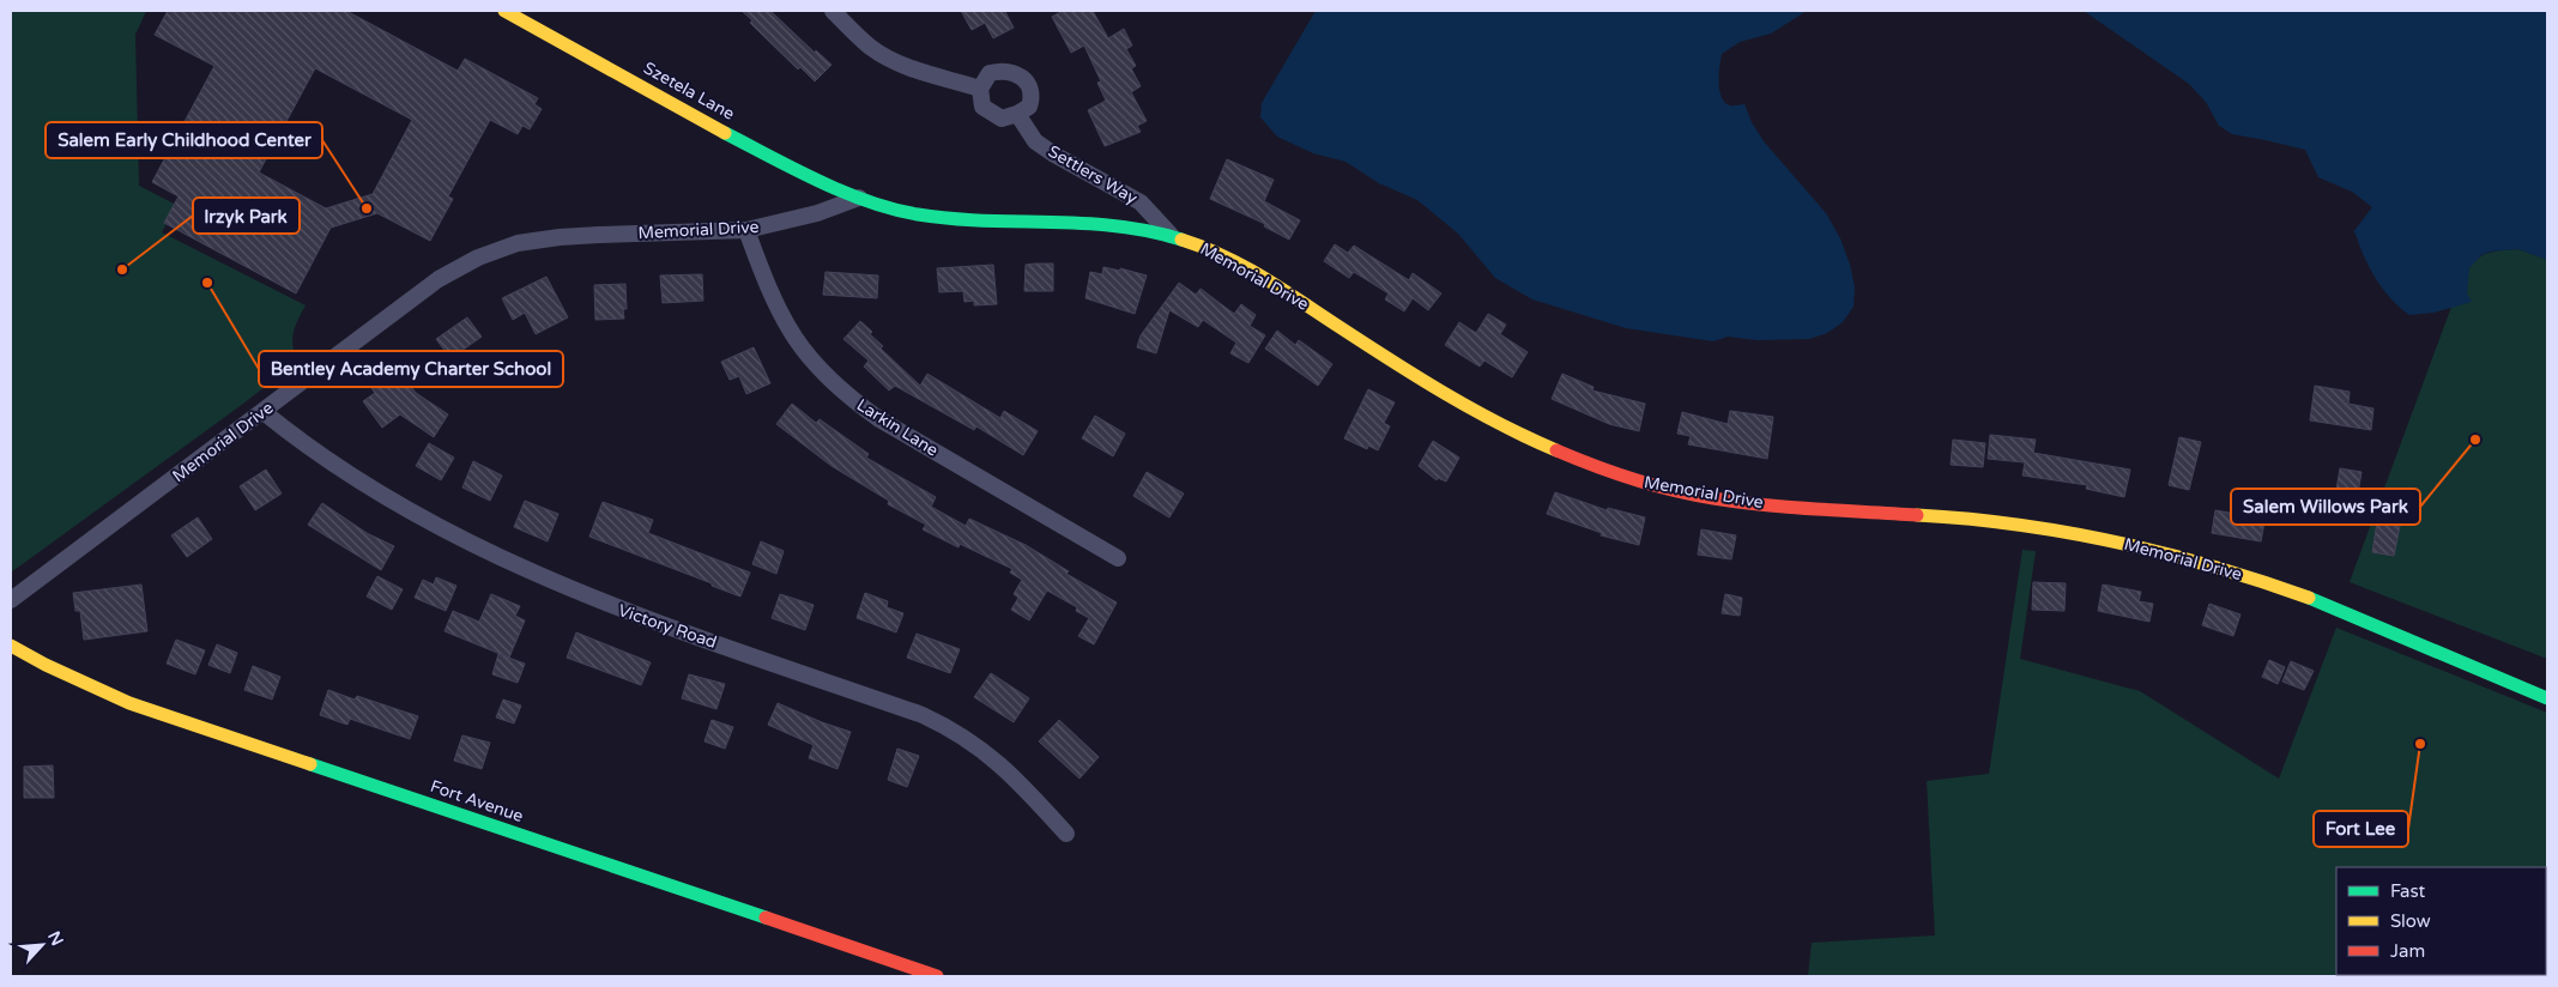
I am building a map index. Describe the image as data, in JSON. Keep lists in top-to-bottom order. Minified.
{"streets":{"street":["Szetela Lane","Settlers Way","Memorial Drive","Larkin Lane","Victory Road","Fort Avenue"]},"crossings":[["Szetela Lane","Memorial Drive"],["Settlers Way","Memorial Drive"],["Memorial Drive","Larkin Lane"],["Memorial Drive","Victory Road"]],"places":["Salem Early Childhood Center","Irzyk Park","Bentley Academy Charter School","Salem Willows Park","Fort Lee"],"legend":["Fast","Slow","Jam"],"north":"top right"}
